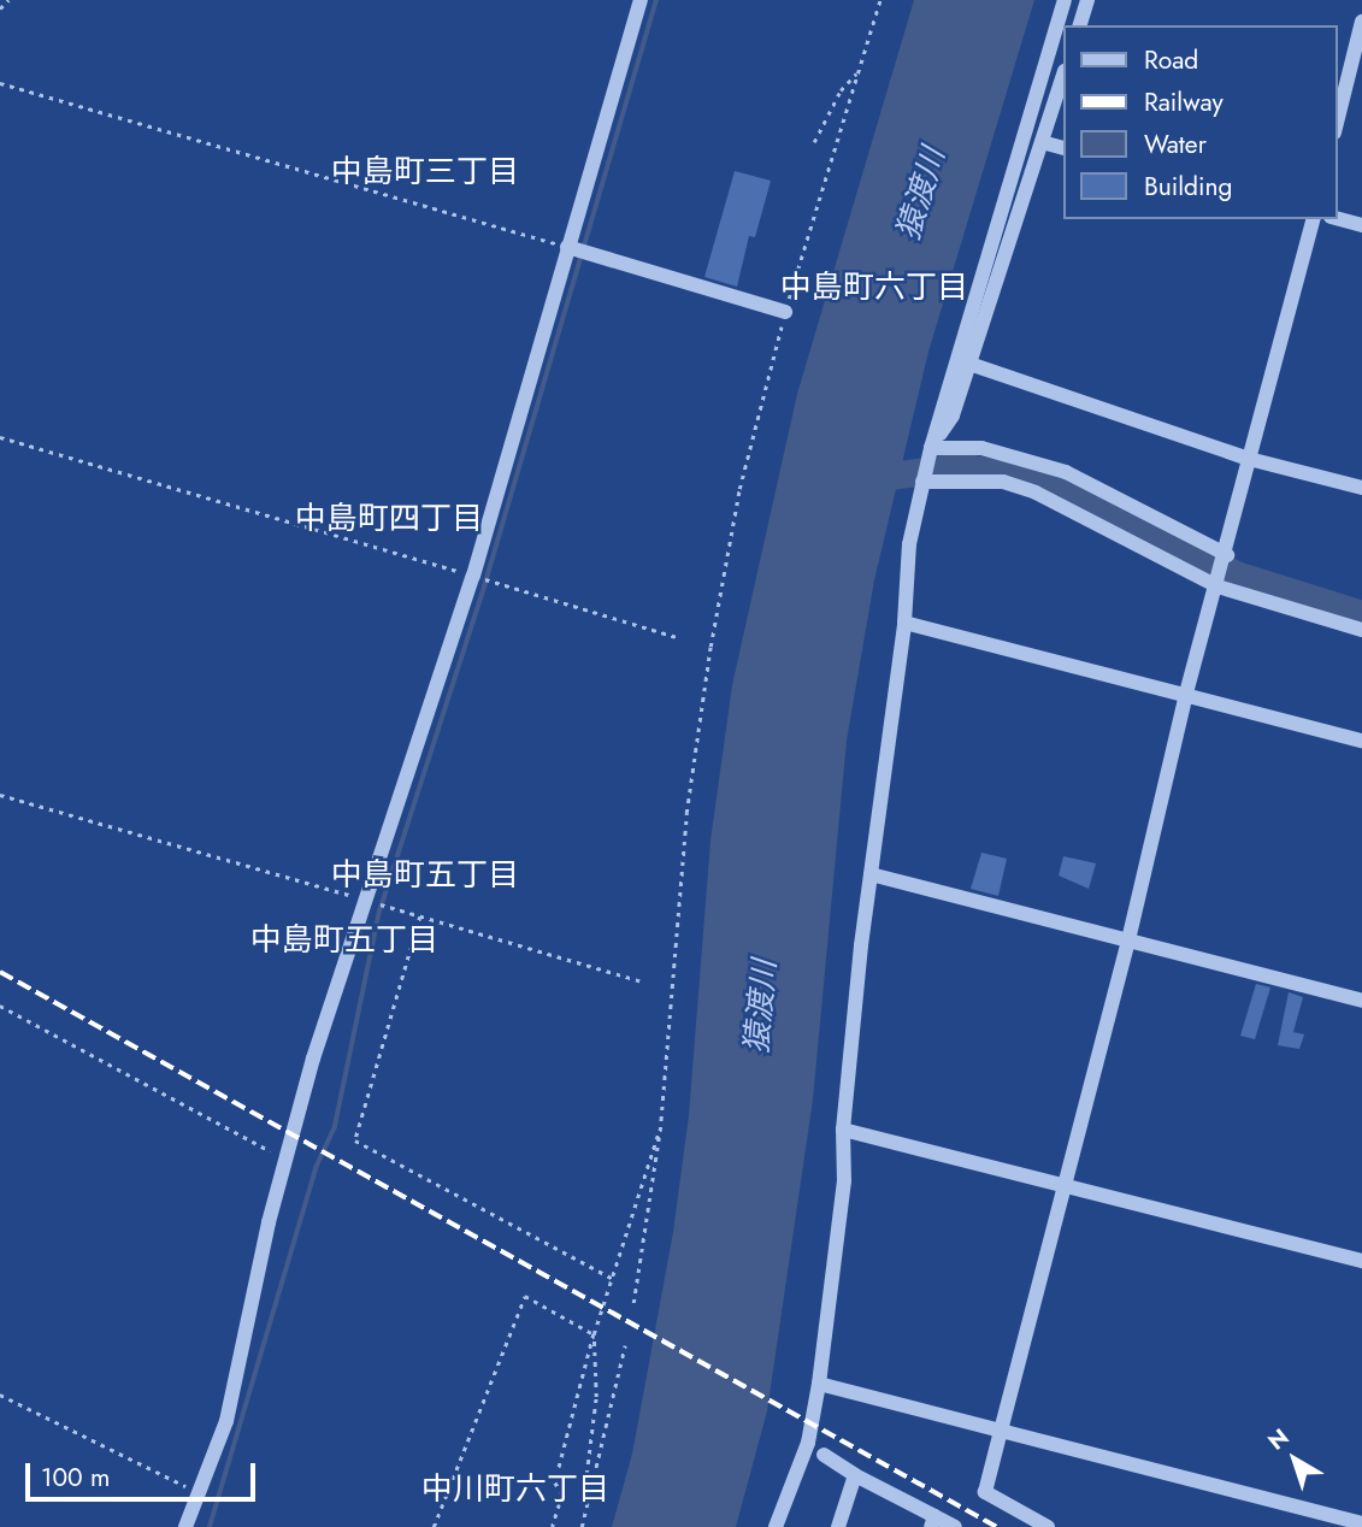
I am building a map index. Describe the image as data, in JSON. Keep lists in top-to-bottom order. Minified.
{"districts":["中島町三丁目","中島町六丁目","中島町四丁目","中島町五丁目","中島町五丁目","中川町六丁目"],"water":["猿渡川"],"legend":["Road","Railway","Water","Building"],"scale_bar":"100 m","north":"top left"}
